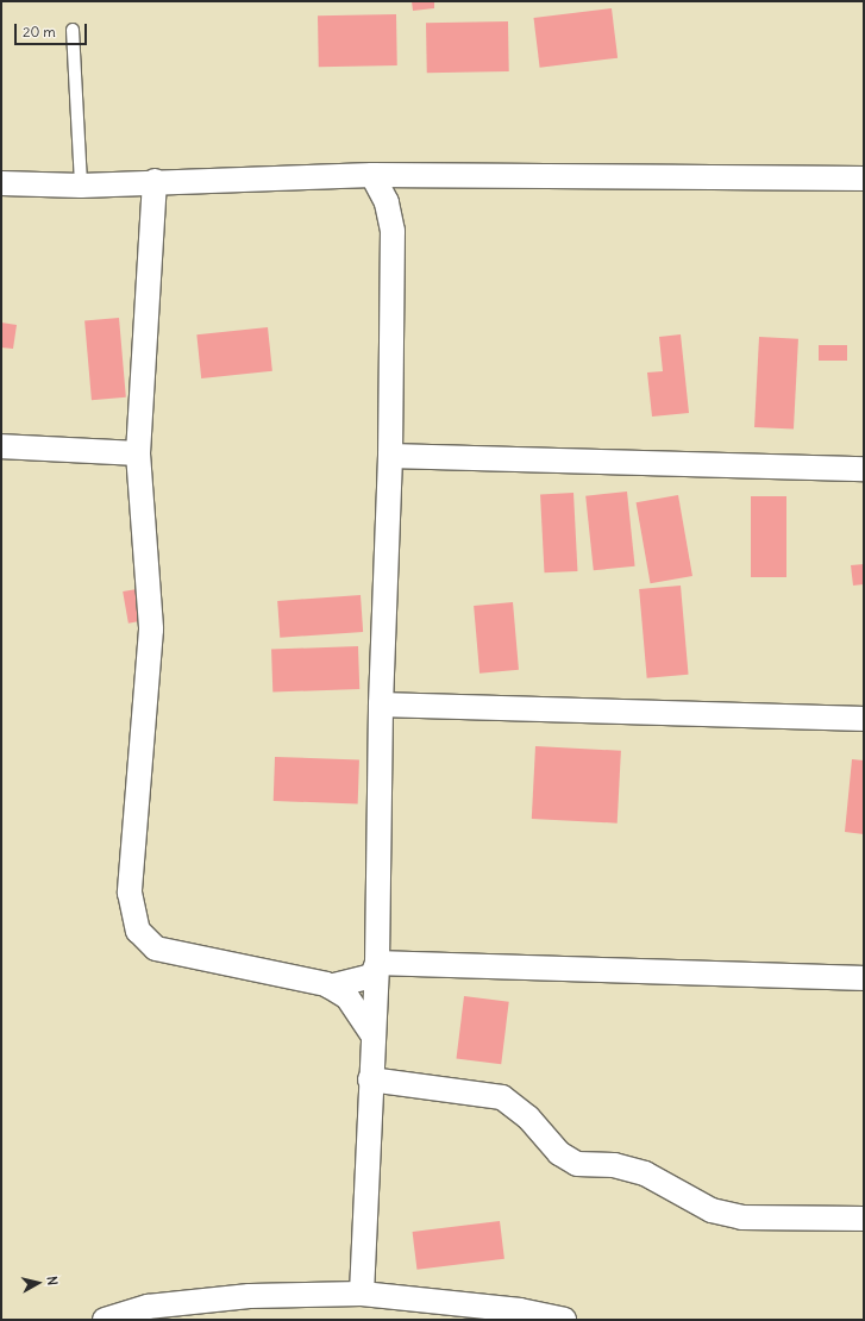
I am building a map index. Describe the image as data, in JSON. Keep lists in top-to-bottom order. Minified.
{"scale_bar":"20 m","north":"right"}
